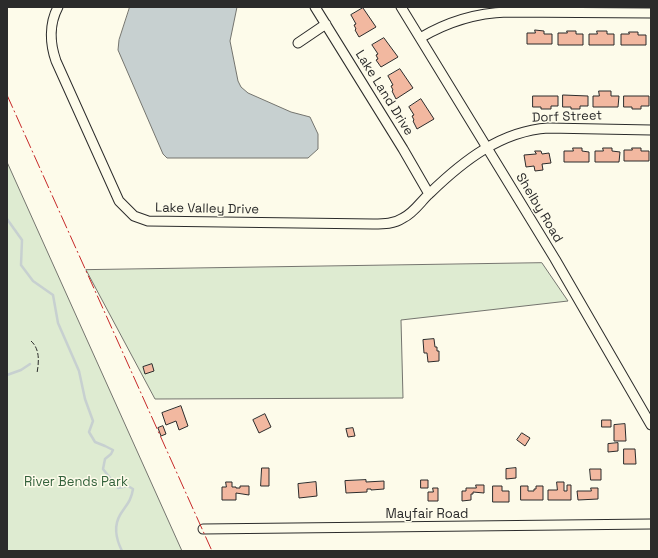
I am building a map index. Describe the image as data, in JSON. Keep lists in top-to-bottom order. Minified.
{"streets":{"street":["Lake Land Drive","Dorf Street","Shelby Road","Lake Valley Drive","Mayfair Road"]},"crossings":[["Lake Land Drive","Lake Valley Drive"],["Dorf Street","Shelby Road"],["Dorf Street","Lake Valley Drive"],["Shelby Road","Lake Valley Drive"]],"parks":["River Bends Park"]}
